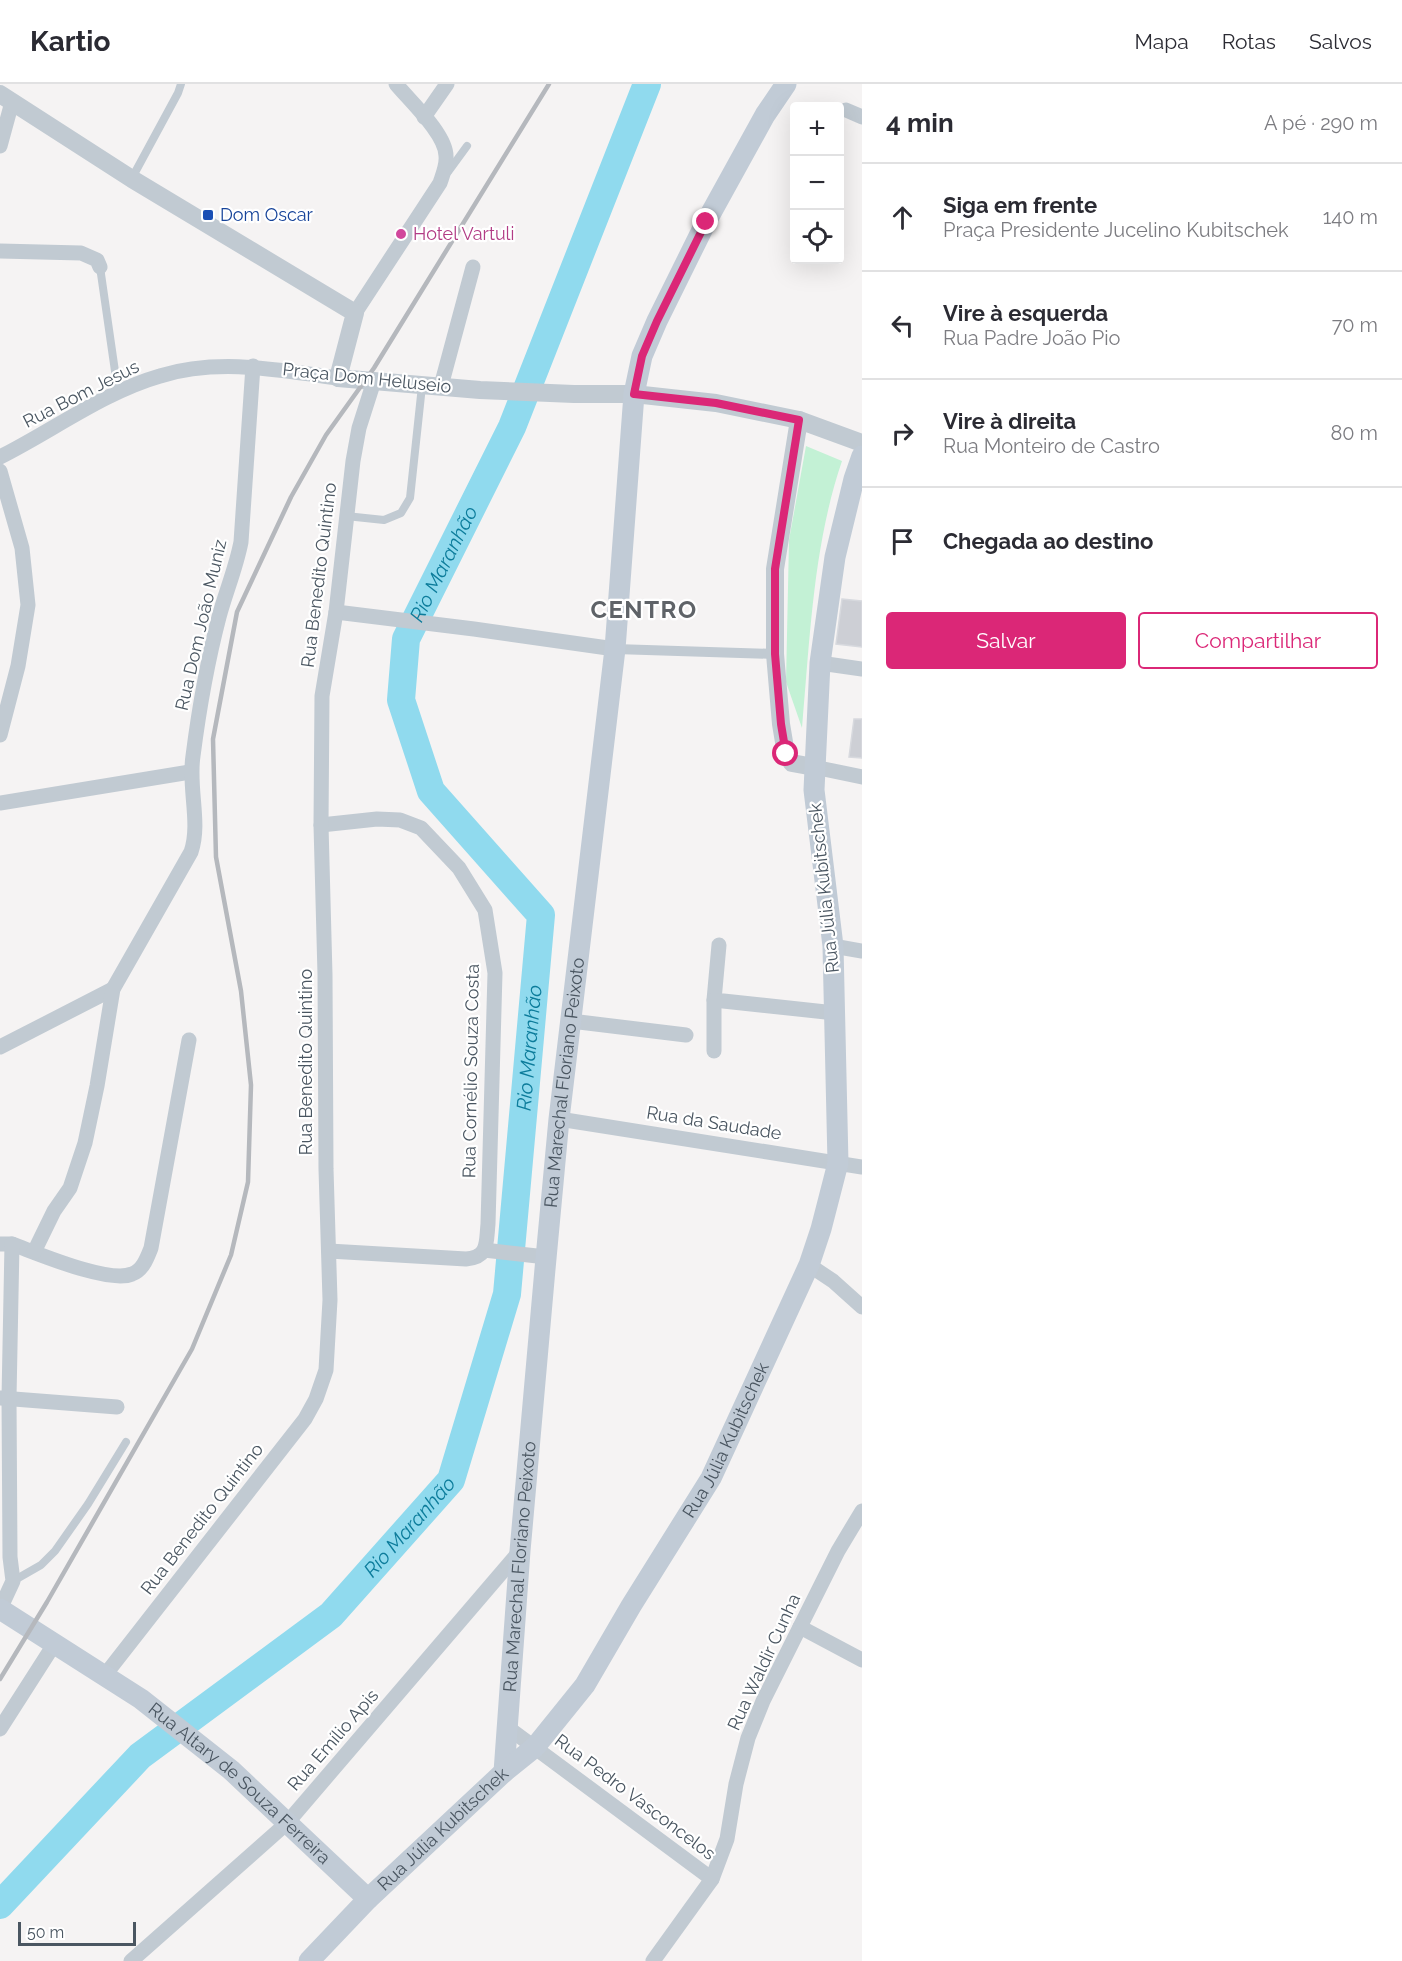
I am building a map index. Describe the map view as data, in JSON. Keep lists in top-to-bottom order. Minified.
{"streets":{"main road":["Rua Júlia Kubitschek","Rua Marechal Floriano Peixoto","Rua Altary de Souza Ferreira"],"street":["Praça Dom Heluseio","Rua Bom Jesus","Rua Benedito Quintino","Rua Dom João Muniz","Rua Cornélio Souza Costa","Rua da Saudade","Rua Waldir Cunha","Rua Emílio Apis","Rua Pedro Vasconcelos"]},"crossings":[["Praça Dom Heluseio","Rua Bom Jesus"],["Praça Dom Heluseio","Rua Benedito Quintino"],["Praça Dom Heluseio","Rua Dom João Muniz"],["Praça Dom Heluseio","Rua Marechal Floriano Peixoto"],["Rua Bom Jesus","Rua Dom João Muniz"],["Rua Benedito Quintino","Rua Cornélio Souza Costa"],["Rua Benedito Quintino","Rua Altary de Souza Ferreira"],["Rua Júlia Kubitschek","Rua Marechal Floriano Peixoto"],["Rua Júlia Kubitschek","Rua da Saudade"],["Rua Júlia Kubitschek","Rua Altary de Souza Ferreira"],["Rua Júlia Kubitschek","Rua Pedro Vasconcelos"],["Rua Marechal Floriano Peixoto","Rua da Saudade"],["Rua Marechal Floriano Peixoto","Rua Emílio Apis"],["Rua Marechal Floriano Peixoto","Rua Pedro Vasconcelos"],["Rua Waldir Cunha","Rua Pedro Vasconcelos"],["Rua Emílio Apis","Rua Altary de Souza Ferreira"]],"districts":["CENTRO"],"water":["Rio Maranhão"],"places":{"transit":["Dom Oscar"],"other":["Hotel Vartuli"]},"scale_bar":"50 m","page":{"header":"Kartio","nav":["Mapa","Rotas","Salvos"],"heading":["4 min","A pé · 290 m"],"map_buttons":["+","−"],"list":[["Siga em frente","Praça Presidente Jucelino Kubitschek","140 m"],["Vire à esquerda","Rua Padre João Pio","70 m"],["Vire à direita","Rua Monteiro de Castro","80 m"],"Chegada ao destino"],"buttons":["Salvar","Compartilhar"],"scale":"50 m"}}
